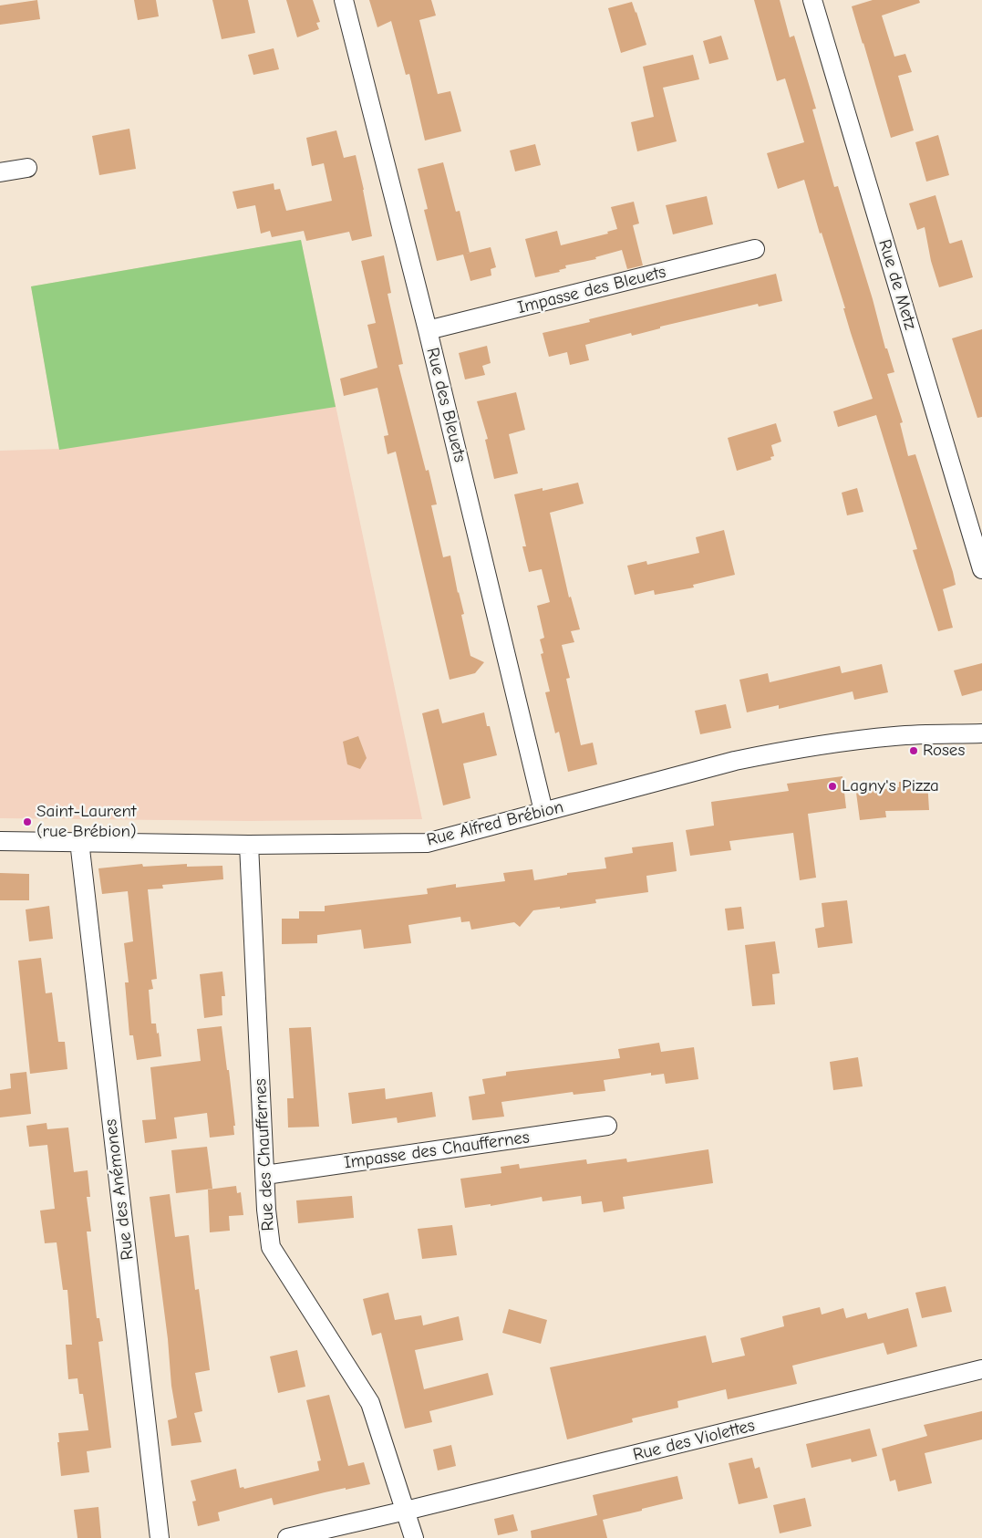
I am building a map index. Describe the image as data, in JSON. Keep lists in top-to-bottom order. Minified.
{"streets":{"street":["Rue de Metz","Impasse des Bleuets","Rue des Bleuets","Rue Alfred Brébion","Impasse des Chauffernes","Rue des Chauffernes","Rue des Anémones","Rue des Violettes"]},"crossings":[["Impasse des Bleuets","Rue des Bleuets"],["Rue des Bleuets","Rue Alfred Brébion"],["Rue Alfred Brébion","Rue des Chauffernes"],["Rue Alfred Brébion","Rue des Anémones"],["Impasse des Chauffernes","Rue des Chauffernes"],["Rue des Chauffernes","Rue des Violettes"]],"places":["Roses","Lagny's Pizza","Saint-Laurent (rue Brébion)"]}
